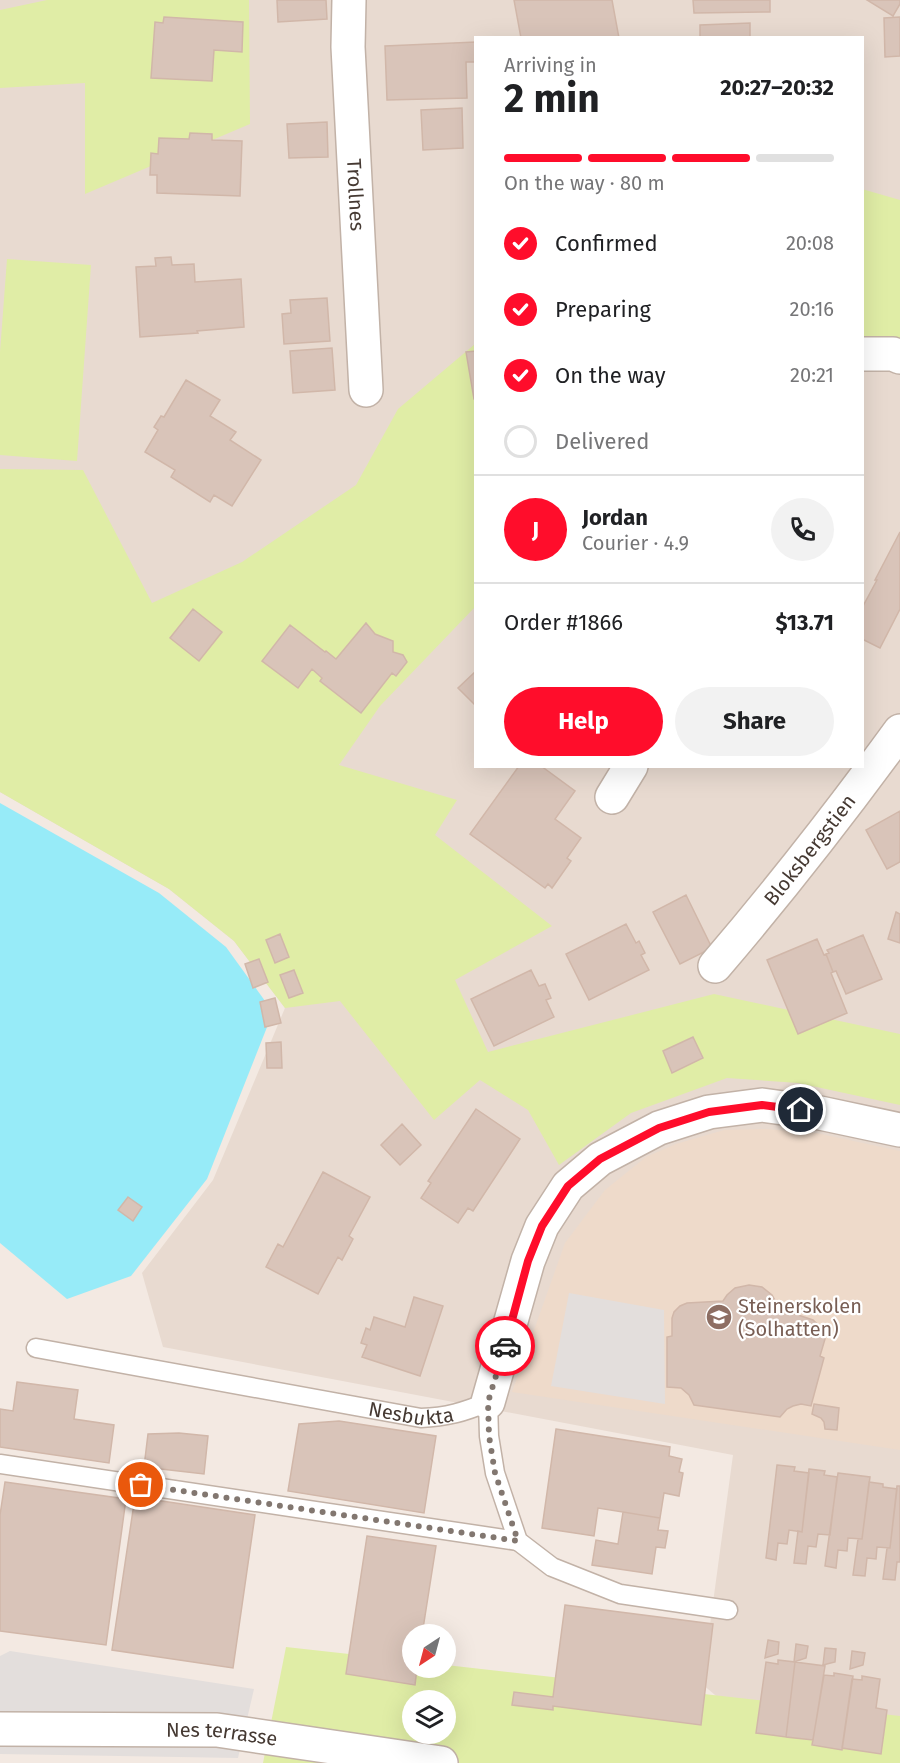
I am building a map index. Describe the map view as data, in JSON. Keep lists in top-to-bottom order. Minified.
{"streets":{"street":["Trollnes","Bloksbergstien","Nes terrasse"],"lane":["Nesbukta"]},"places":{"school or university":["Steinerskolen (Solhatten)"]},"north":"bottom left","page":{"heading":["2 min","Arriving in","20:27–20:32"],"panel":["Jordan","Courier · 4.9","Order #1866","$13.71"],"bar":"On the way · 80 m","list":[["Confirmed","20:08"],["Preparing","20:16"],["On the way","20:21"],"Delivered"],"round":"J","buttons":["Help","Share"]}}
